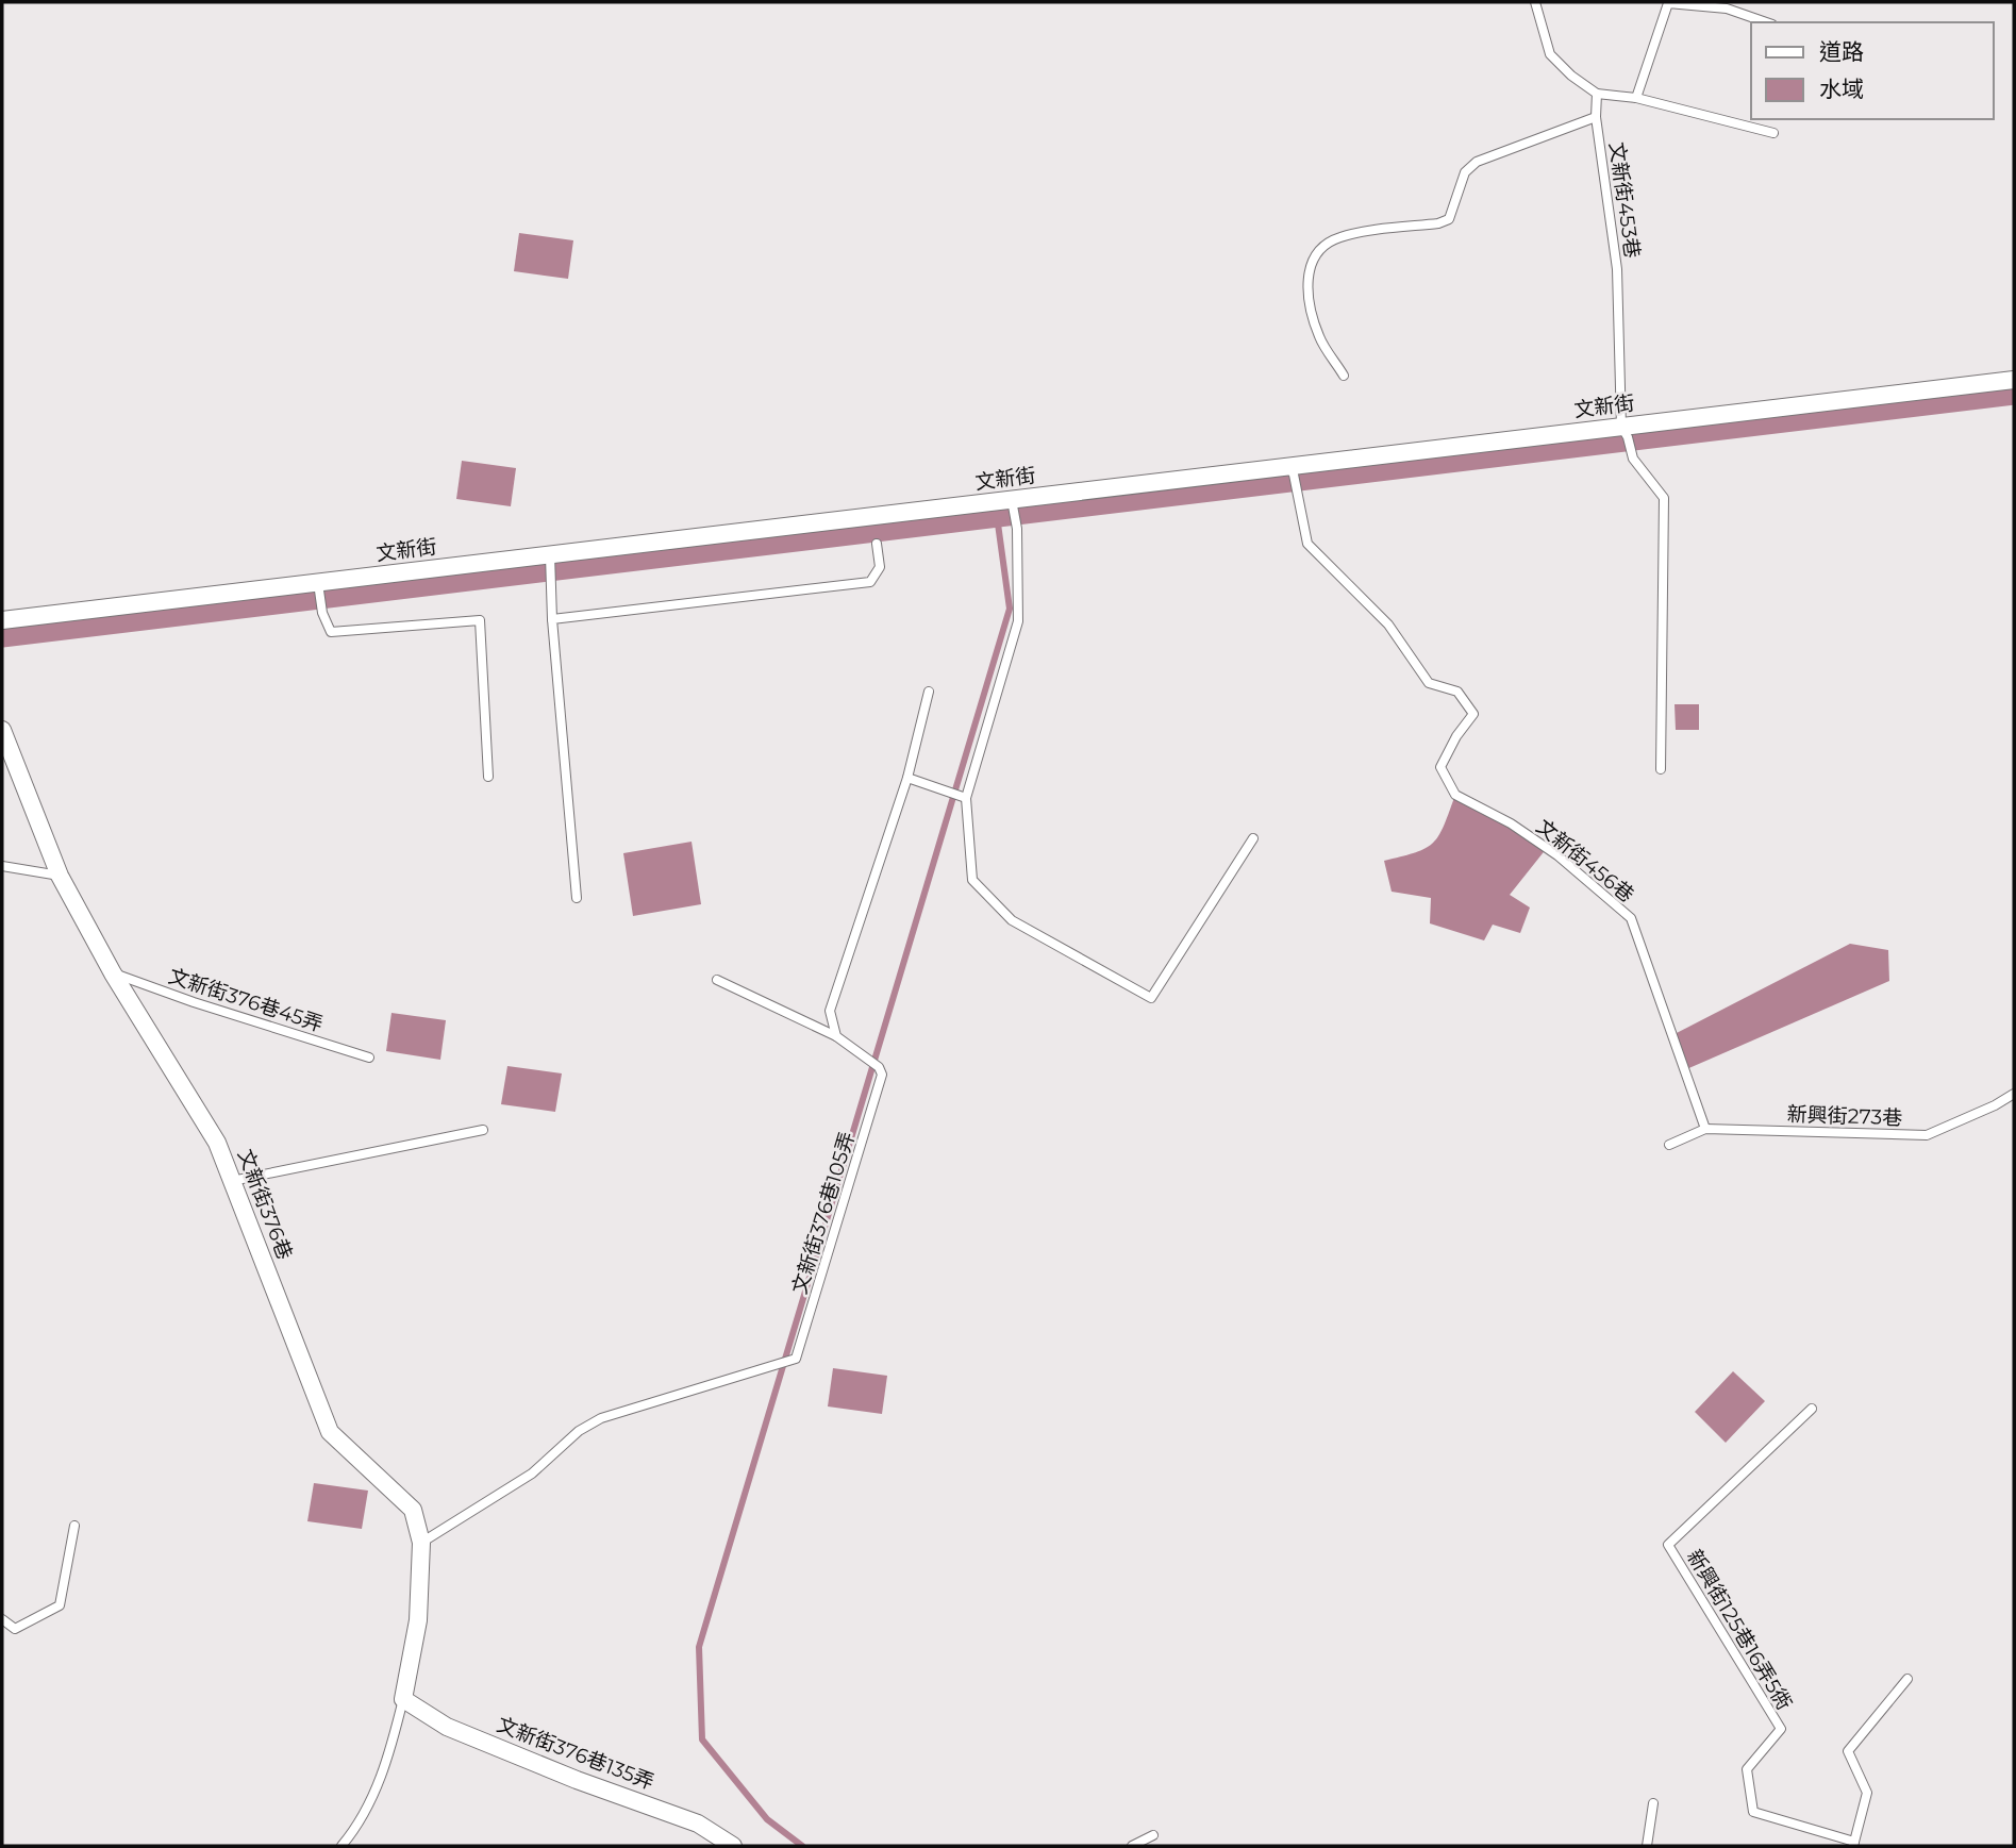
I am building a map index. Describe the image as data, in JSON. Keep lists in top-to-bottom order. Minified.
{"streets":{"street":["文新街","文新街376巷","文新街376巷135弄"],"lane":["文新街453巷","文新街456巷","文新街376巷45弄","新興街273巷","文新街376巷105弄","新興街125巷16弄5衖"]},"crossings":[["文新街453巷","文新街"],["文新街","文新街456巷"],["文新街456巷","新興街273巷"],["文新街376巷45弄","文新街376巷"],["文新街376巷","文新街376巷105弄"],["文新街376巷","文新街376巷135弄"]],"legend":["道路","水域"]}
